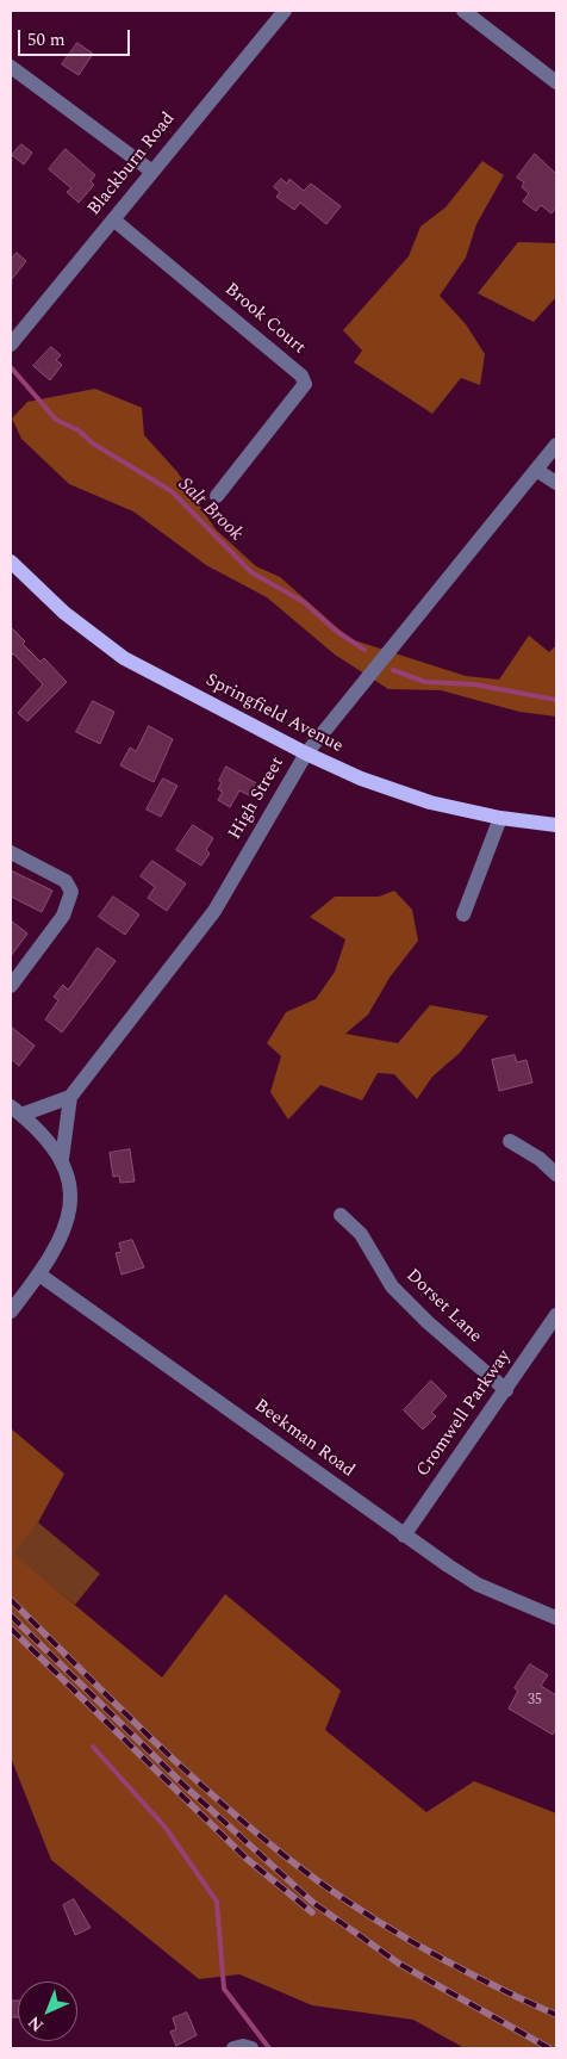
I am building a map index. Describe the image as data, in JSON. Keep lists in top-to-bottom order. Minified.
{"streets":{"main road":["Springfield Avenue"],"street":["Blackburn Road","Brook Court","High Street","Dorset Lane","Cromwell Parkway","Beekman Road"]},"crossings":[["Blackburn Road","Brook Court"],["Springfield Avenue","High Street"],["Dorset Lane","Cromwell Parkway"],["Cromwell Parkway","Beekman Road"]],"water":["Salt Brook"],"house_numbers":["35"],"scale_bar":"50 m","north":"bottom left"}
